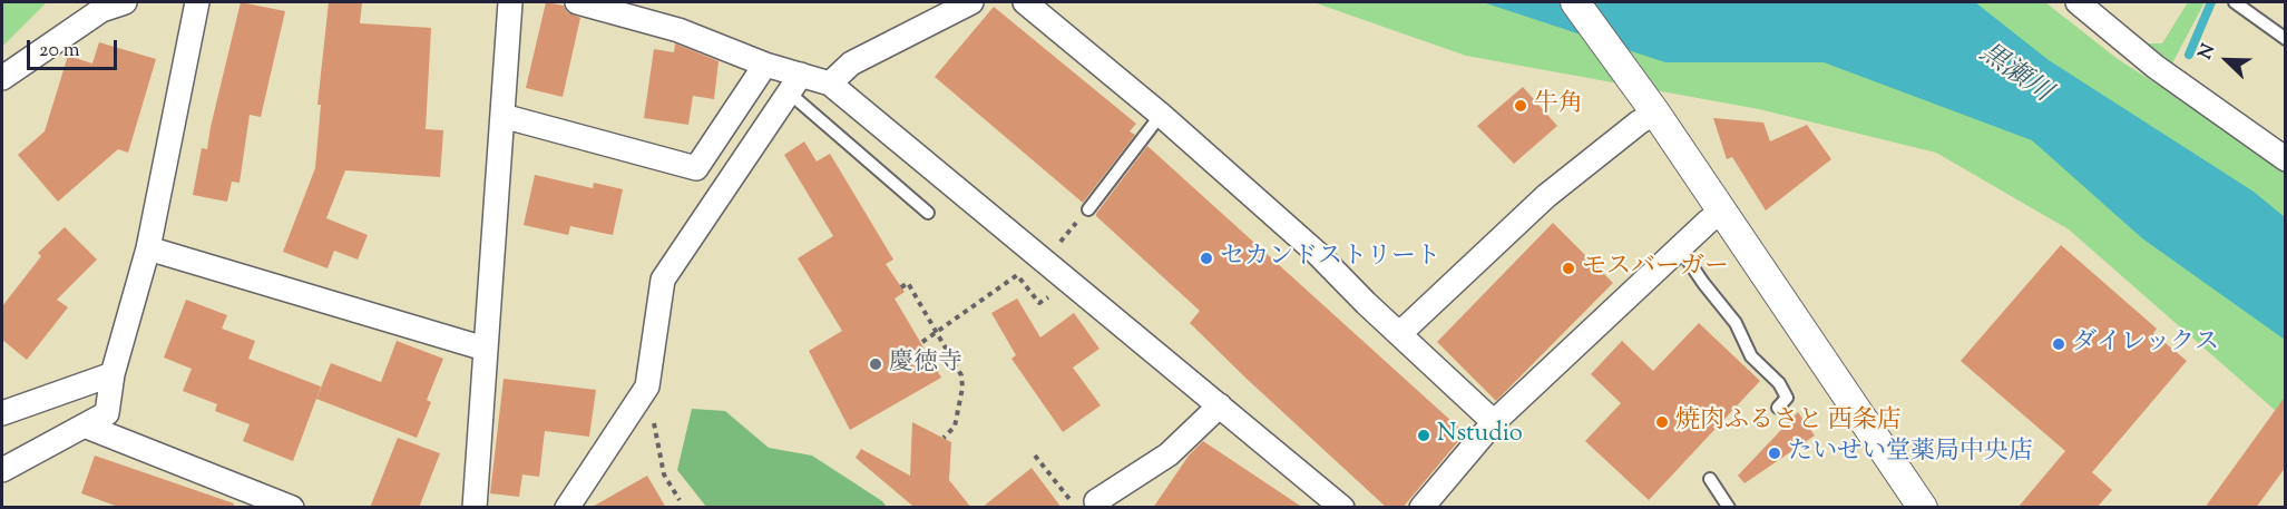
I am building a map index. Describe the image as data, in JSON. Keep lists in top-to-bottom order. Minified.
{"water":["黒瀬川"],"places":["牛角","セカンドストリート","モスバーガー","ダイレックス","慶徳寺","焼肉ふるさと 西条店","Nstudio","たいせい堂薬局中央店"],"scale_bar":"20 m","north":"top left"}
